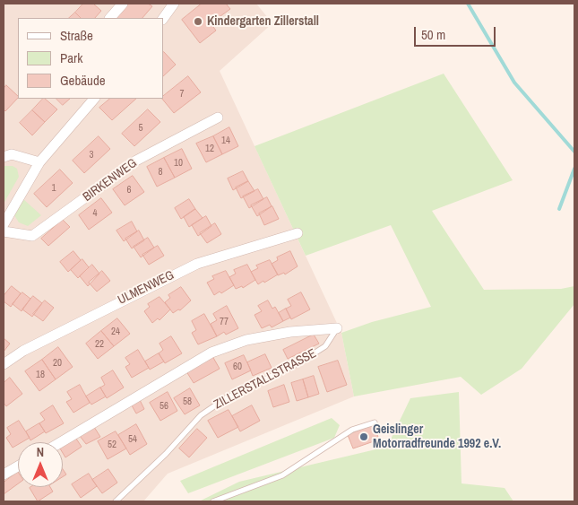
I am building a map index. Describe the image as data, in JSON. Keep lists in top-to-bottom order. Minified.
{"streets":{"street":["BIRKENWEG","ULMENWEG","ZILLERSTALLSTRASSE"]},"places":["Kindergarten Zillerstall","Geislinger Motorradfreunde 1992 e.V."],"house_numbers":["7","5","14","12","3","10","8","1","6","4","77","24","22","20","60","18","58","56","54","52"],"legend":["Straße","Park","Gebäude"],"scale_bar":"50 m","north":"top"}
